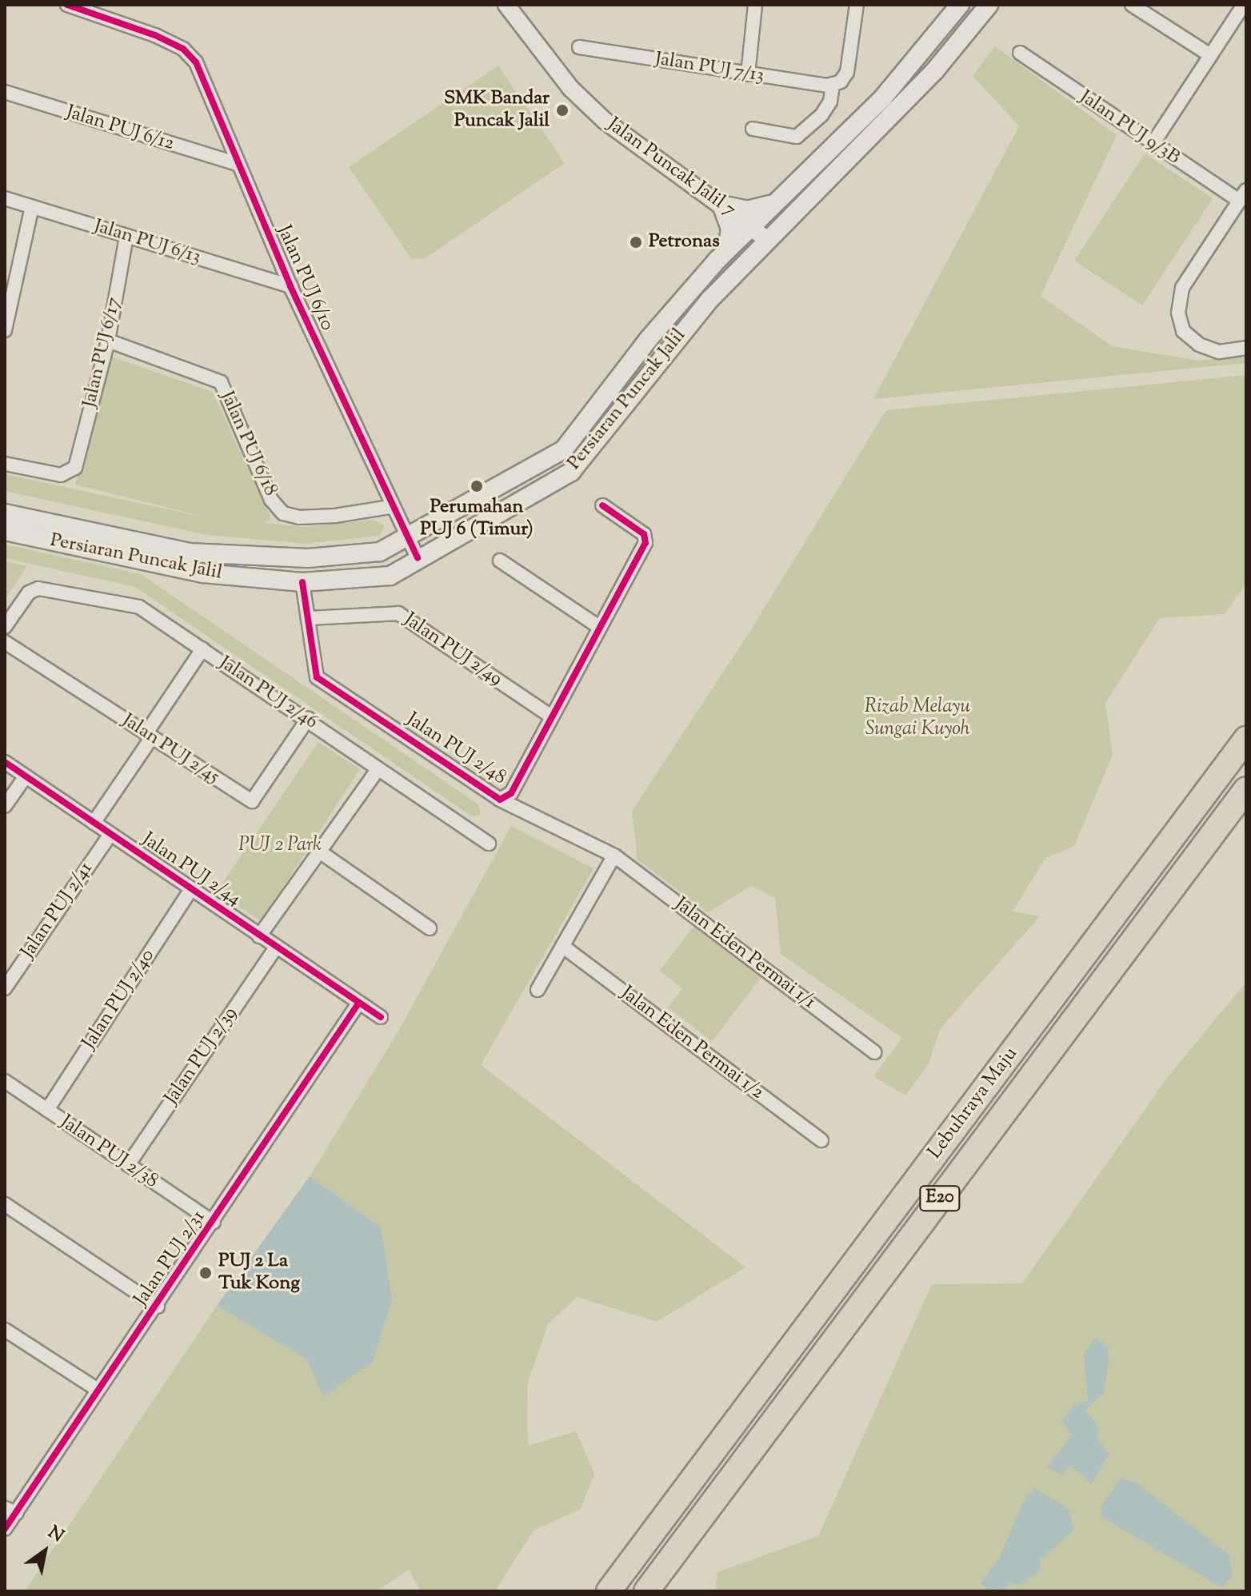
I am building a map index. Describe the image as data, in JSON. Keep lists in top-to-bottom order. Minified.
{"streets":{"highway":["Lebuhraya Maju","E20"],"main road":["Persiaran Puncak Jalil"],"street":["Jalan PUJ 7/13","Jalan PUJ 9/3B","Jalan PUJ 6/12","Jalan Puncak Jalil 7","Jalan PUJ 6/13","Jalan PUJ 6/10","Jalan PUJ 6/17","Jalan PUJ 6/18","Jalan PUJ 2/49","Jalan PUJ 2/46","Jalan PUJ 2/45","Jalan PUJ 2/48","Jalan PUJ 2/44","Jalan PUJ 2/41","Jalan Eden Permai 1/1","Jalan PUJ 2/40","Jalan Eden Permai 1/2","Jalan PUJ 2/39","Jalan PUJ 2/38","Jalan PUJ 2/31"]},"crossings":[["Jalan PUJ 6/12","Jalan PUJ 6/10"],["Jalan Puncak Jalil 7","Persiaran Puncak Jalil"],["Jalan PUJ 6/13","Jalan PUJ 6/10"],["Jalan PUJ 6/13","Jalan PUJ 6/17"],["Jalan PUJ 6/10","Persiaran Puncak Jalil"],["Jalan PUJ 6/10","Jalan PUJ 6/18"],["Jalan PUJ 6/17","Jalan PUJ 6/18"],["Persiaran Puncak Jalil","Jalan PUJ 2/48"],["Jalan PUJ 2/49","Jalan PUJ 2/48"],["Jalan PUJ 2/46","Jalan PUJ 2/45"],["Jalan PUJ 2/48","Jalan Eden Permai 1/1"],["Jalan PUJ 2/44","Jalan PUJ 2/41"],["Jalan PUJ 2/44","Jalan PUJ 2/40"],["Jalan PUJ 2/44","Jalan PUJ 2/39"],["Jalan PUJ 2/44","Jalan PUJ 2/31"],["Jalan PUJ 2/40","Jalan PUJ 2/38"],["Jalan PUJ 2/39","Jalan PUJ 2/38"],["Jalan PUJ 2/38","Jalan PUJ 2/31"]],"parks":["Rizab Melayu Sungai Kuyoh","PUJ 2 Park"],"places":["SMK Bandar Puncak Jalil","Petronas","Perumahan PUJ 6 (Timur)","PUJ 2 La Tuk Kong"],"north":"top right"}
